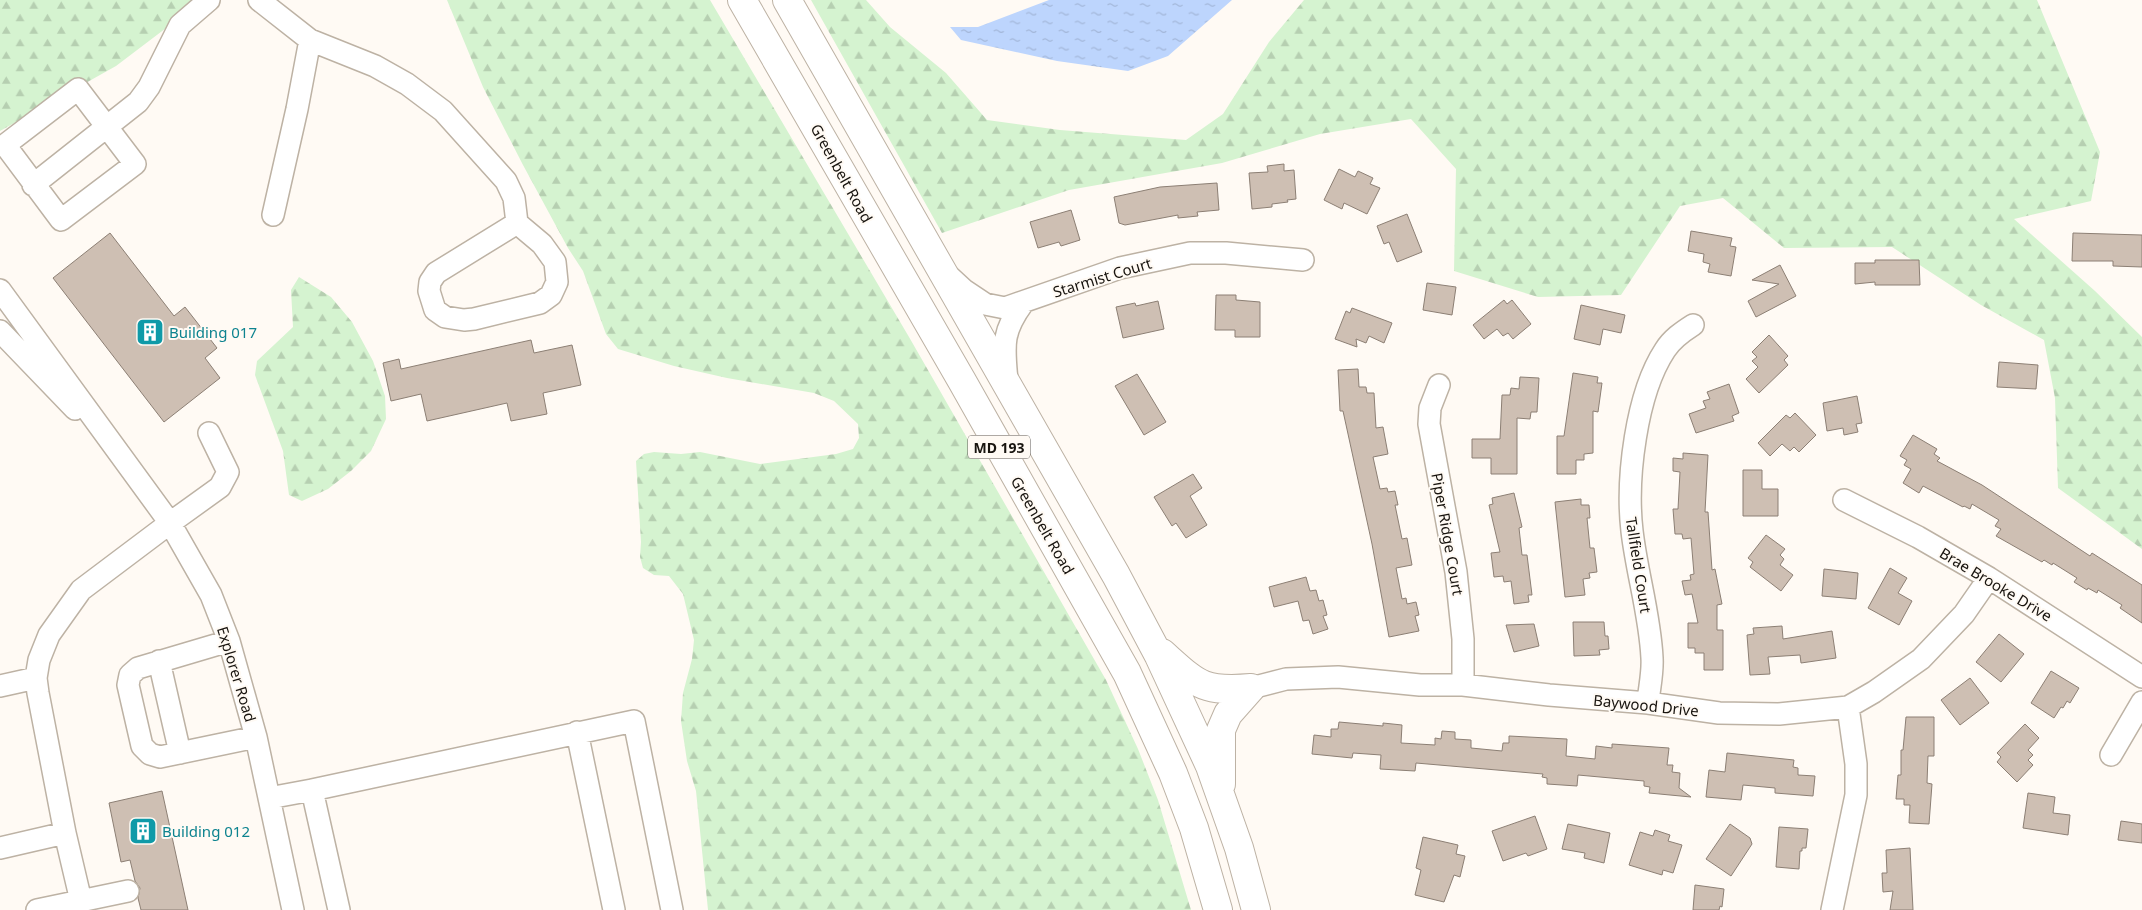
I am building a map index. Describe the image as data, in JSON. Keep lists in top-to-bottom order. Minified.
{"streets":{"main road":["Greenbelt Road","MD 193"],"street":["Starmist Court","Piper Ridge Court","Tallfield Court","Brae Brooke Drive","Explorer Road","Baywood Drive"]},"crossings":[["Starmist Court","MD 193"],["Piper Ridge Court","Baywood Drive"],["Tallfield Court","Baywood Drive"],["Brae Brooke Drive","Baywood Drive"]],"places":{"building":["Building 017","Building 012"]}}
